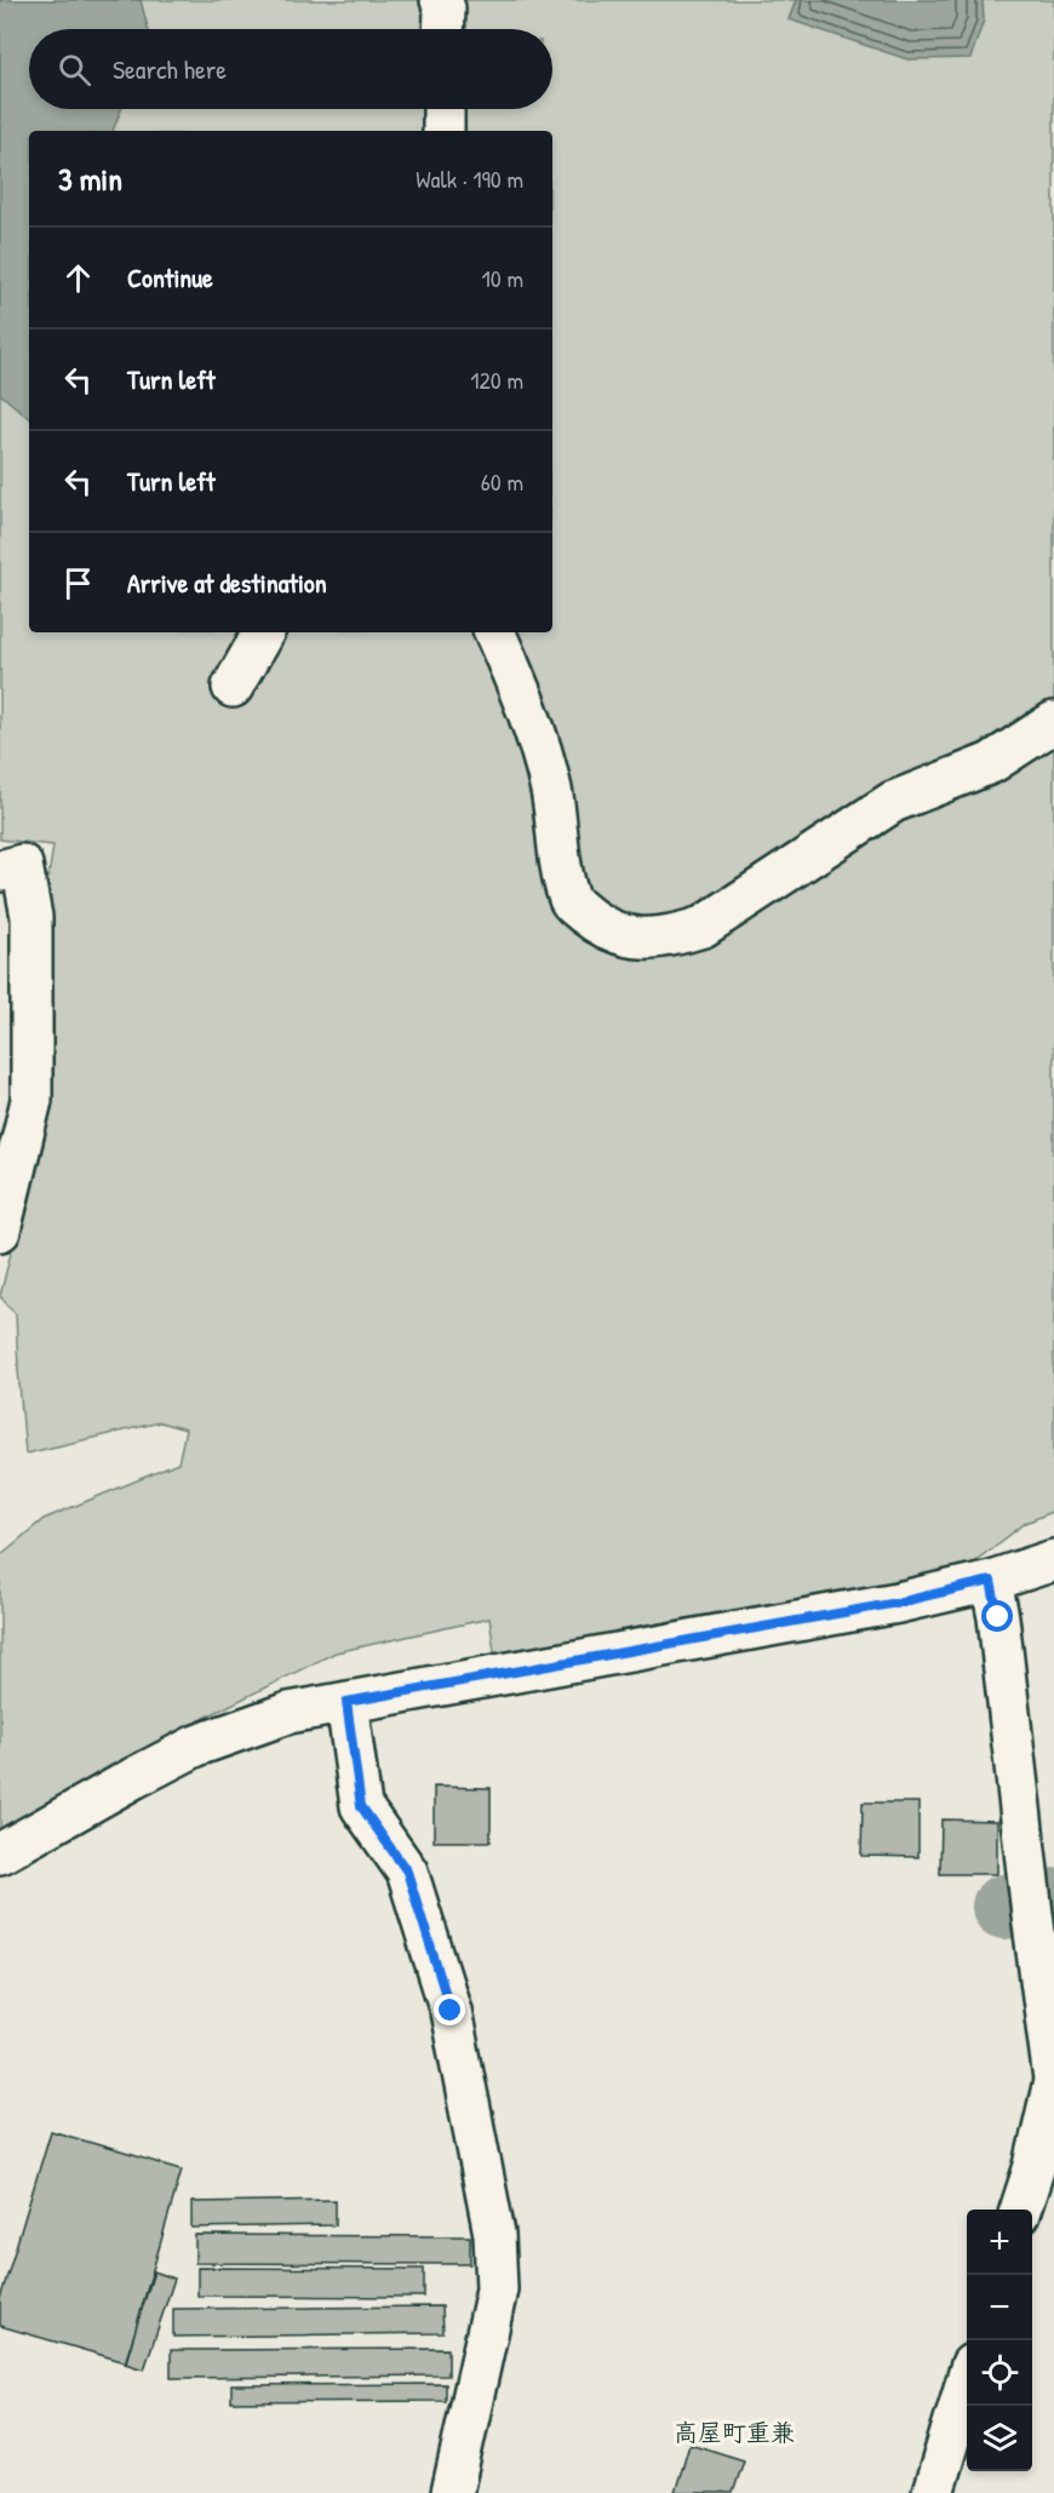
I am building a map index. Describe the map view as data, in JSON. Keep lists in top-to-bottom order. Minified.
{"districts":["高屋町重兼"],"page":{"search":"Search here","heading":["3 min","Walk · 190 m"],"list":[["Continue","10 m"],["Turn left","120 m"],["Turn left","60 m"],"Arrive at destination"],"map_buttons":["+","−"]}}
